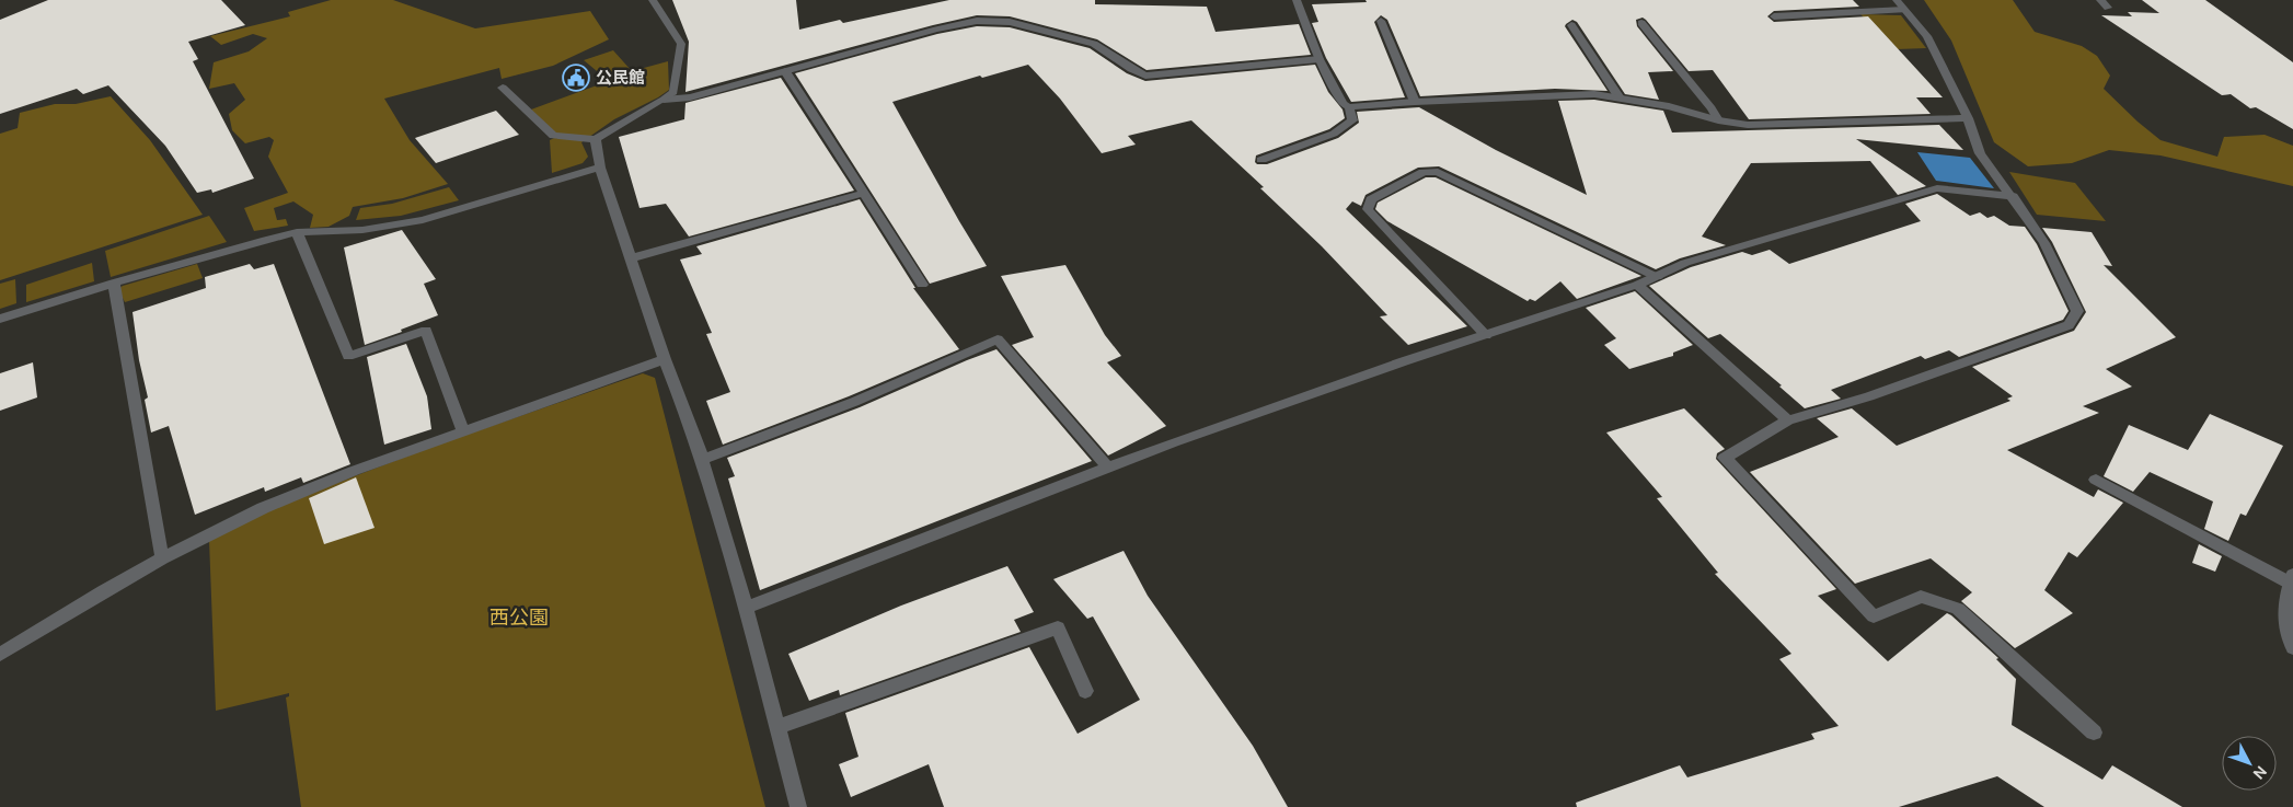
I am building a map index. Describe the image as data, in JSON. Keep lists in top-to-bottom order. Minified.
{"parks":["西公園"],"places":{"public building":["公民館"]},"north":"bottom right"}
